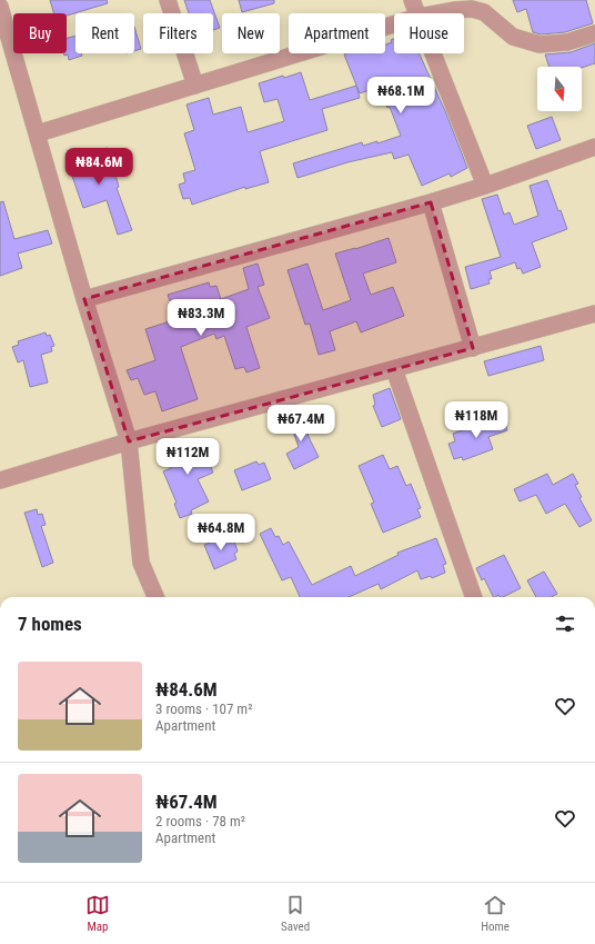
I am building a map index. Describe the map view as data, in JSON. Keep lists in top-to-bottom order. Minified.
{"north":"bottom","page":{"chip":["Buy","Rent","Filters","New","Apartment","House"],"price":["₦68.1M","₦84.6M","₦83.3M","₦118M","₦67.4M","₦112M","₦64.8M"],"heading":"7 homes","list":[{"name":"₦84.6M","note":"3 rooms · 107 m² · Apartment"},{"name":"₦67.4M","note":"2 rooms · 78 m² · Apartment"}],"tabs":["Map","Saved","Home"]}}
